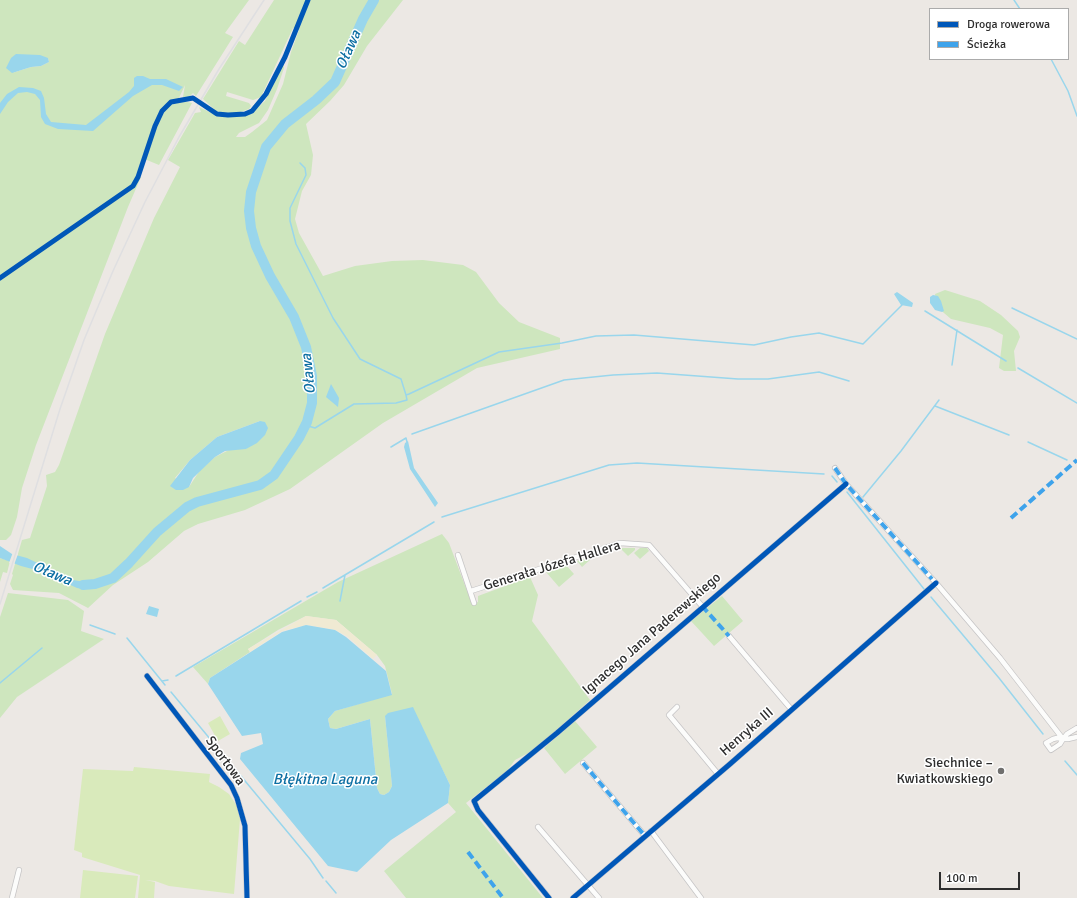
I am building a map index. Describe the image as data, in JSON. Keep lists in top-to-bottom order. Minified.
{"streets":{"street":["Generała Józefa Hallera","Ignacego Jana Paderewskiego","Henryka III","Sportowa"]},"crossings":[["Generała Józefa Hallera","Ignacego Jana Paderewskiego"]],"water":["Oława","Błękitna Laguna"],"places":["Siechnice – Kwiatkowskiego"],"legend":["Droga rowerowa","Ścieżka"],"scale_bar":"100 m"}
